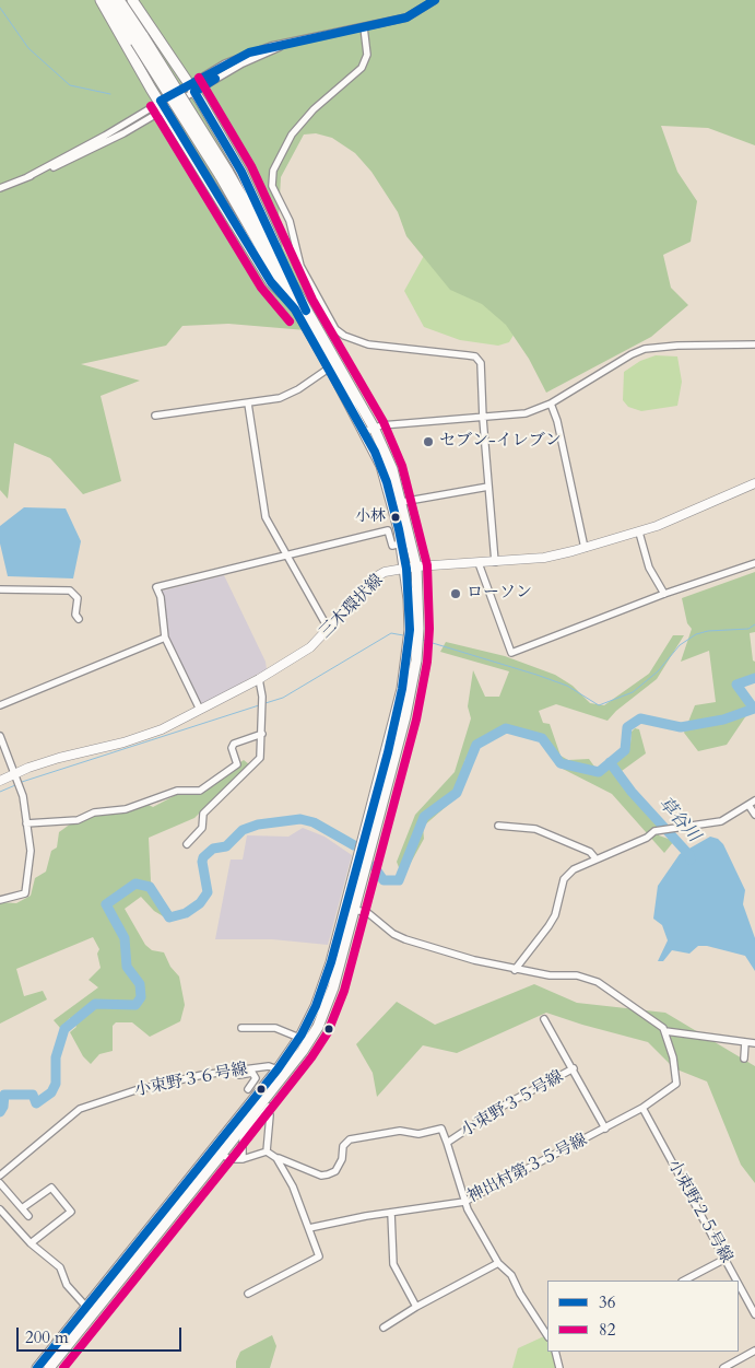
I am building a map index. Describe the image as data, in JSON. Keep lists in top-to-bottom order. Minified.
{"streets":{"main road":["三木環状線"],"street":["小束野３６号線","小束野３５号線","神出村第３５号線","小束野２５号線"]},"crossings":[["小束野３５号線","神出村第３５号線"],["神出村第３５号線","小束野２５号線"]],"water":["草谷川"],"places":["セブン-イレブン","小林","ローソン"],"lines":["transit line 36","transit line 82"],"legend":["36","82"],"scale_bar":"200 m"}
